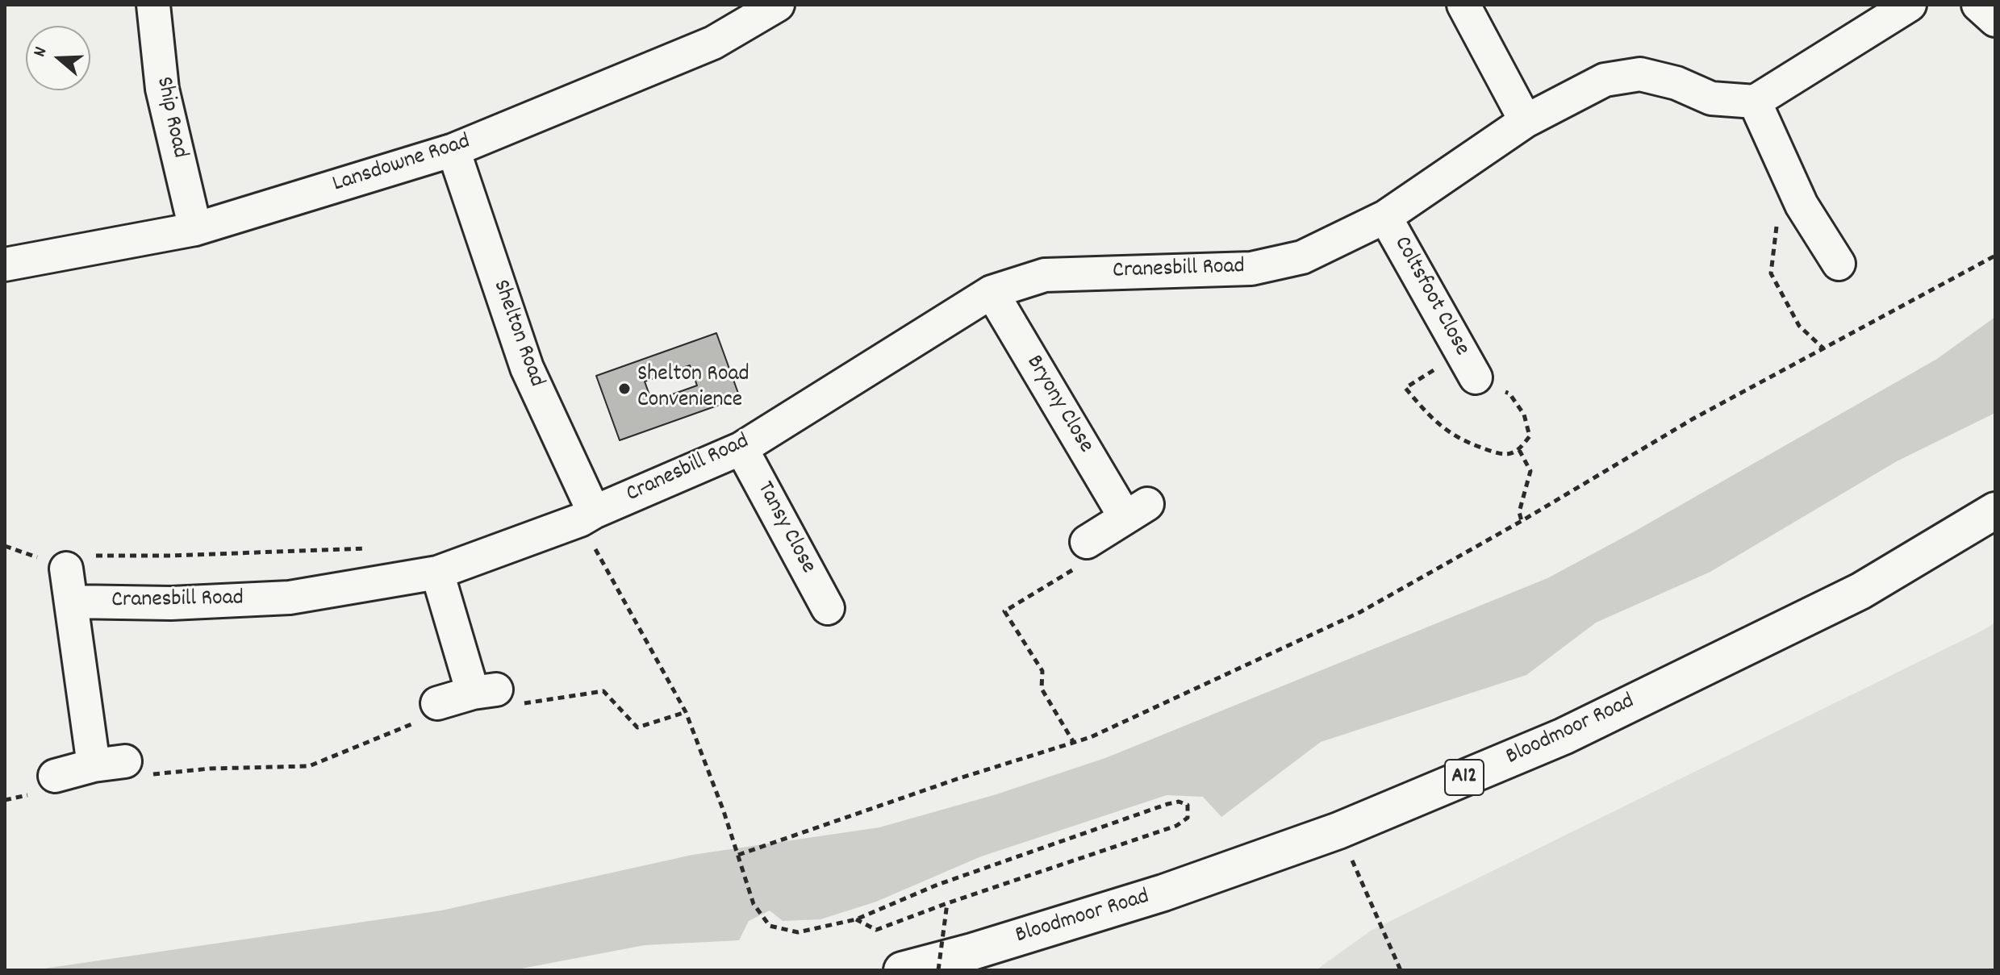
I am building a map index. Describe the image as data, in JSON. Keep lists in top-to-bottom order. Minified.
{"streets":{"highway":["Bloodmoor Road","A12"],"street":["Ship Road","Lansdowne Road","Cranesbill Road","Coltsfoot Close","Shelton Road","Bryony Close","Tansy Close"]},"crossings":[["Ship Road","Lansdowne Road"],["Lansdowne Road","Shelton Road"],["Cranesbill Road","Coltsfoot Close"],["Cranesbill Road","Shelton Road"],["Cranesbill Road","Bryony Close"],["Cranesbill Road","Tansy Close"]],"places":["Shelton Road Convenience"],"north":"left"}
